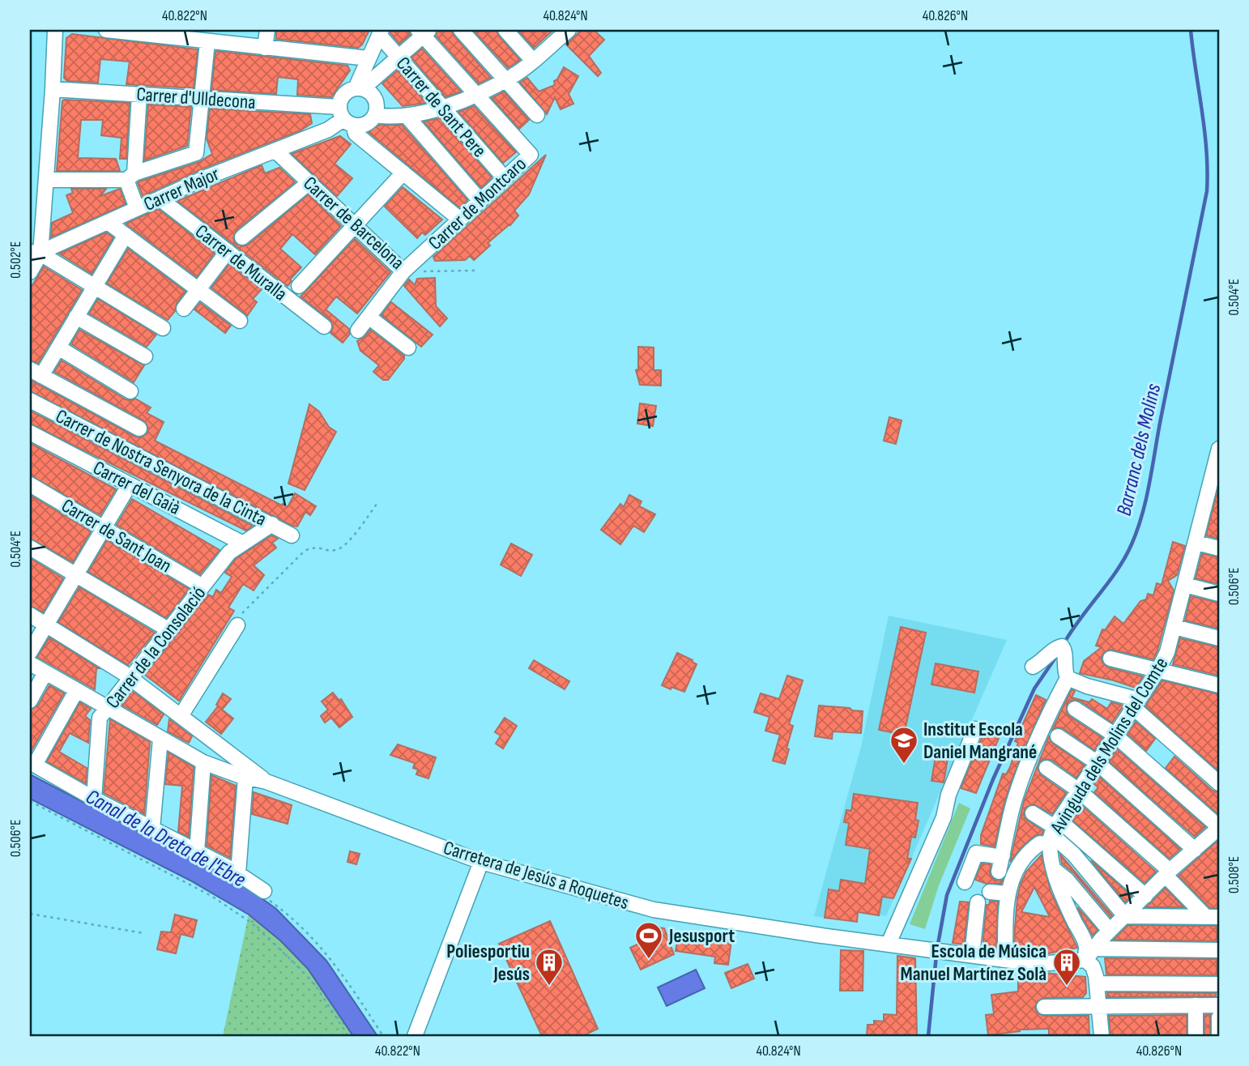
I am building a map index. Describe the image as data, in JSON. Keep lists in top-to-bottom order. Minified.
{"streets":{"street":["Carrer d'Ulldecona","Carrer de Sant Pere","Carrer Major","Carrer de Montcaro","Carrer de Barcelona","Carrer de Muralla","Carrer de Nostra Senyora de la Cinta","Carrer del Gaià","Carrer de Sant Joan","Carrer de la Consolació","Avinguda dels Molins del Comte","Carretera de Jesús a Roquetes"]},"crossings":[["Carrer d'Ulldecona","Carrer Major"],["Carrer de Sant Pere","Carrer de Montcaro"],["Carrer Major","Carrer de Barcelona"],["Carrer Major","Carrer de Muralla"],["Carrer de Montcaro","Carrer de Barcelona"],["Carrer de Nostra Senyora de la Cinta","Carrer de la Consolació"],["Carrer del Gaià","Carrer de la Consolació"],["Carrer de Sant Joan","Carrer de la Consolació"],["Avinguda dels Molins del Comte","Carretera de Jesús a Roquetes"]],"water":["Barranc dels Molins","Canal de la Dreta de l'Ebre"],"places":{"school or university":["Institut Escola Daniel Mangrané"],"sports":["Jesusport"],"building":["Poliesportiu Jesús","Escola de Música Manuel Martínez Solà"]},"coordinates":["40.822°N","40.824°N","40.826°N","0.502°E","0.504°E","0.506°E","0.508°E"]}
